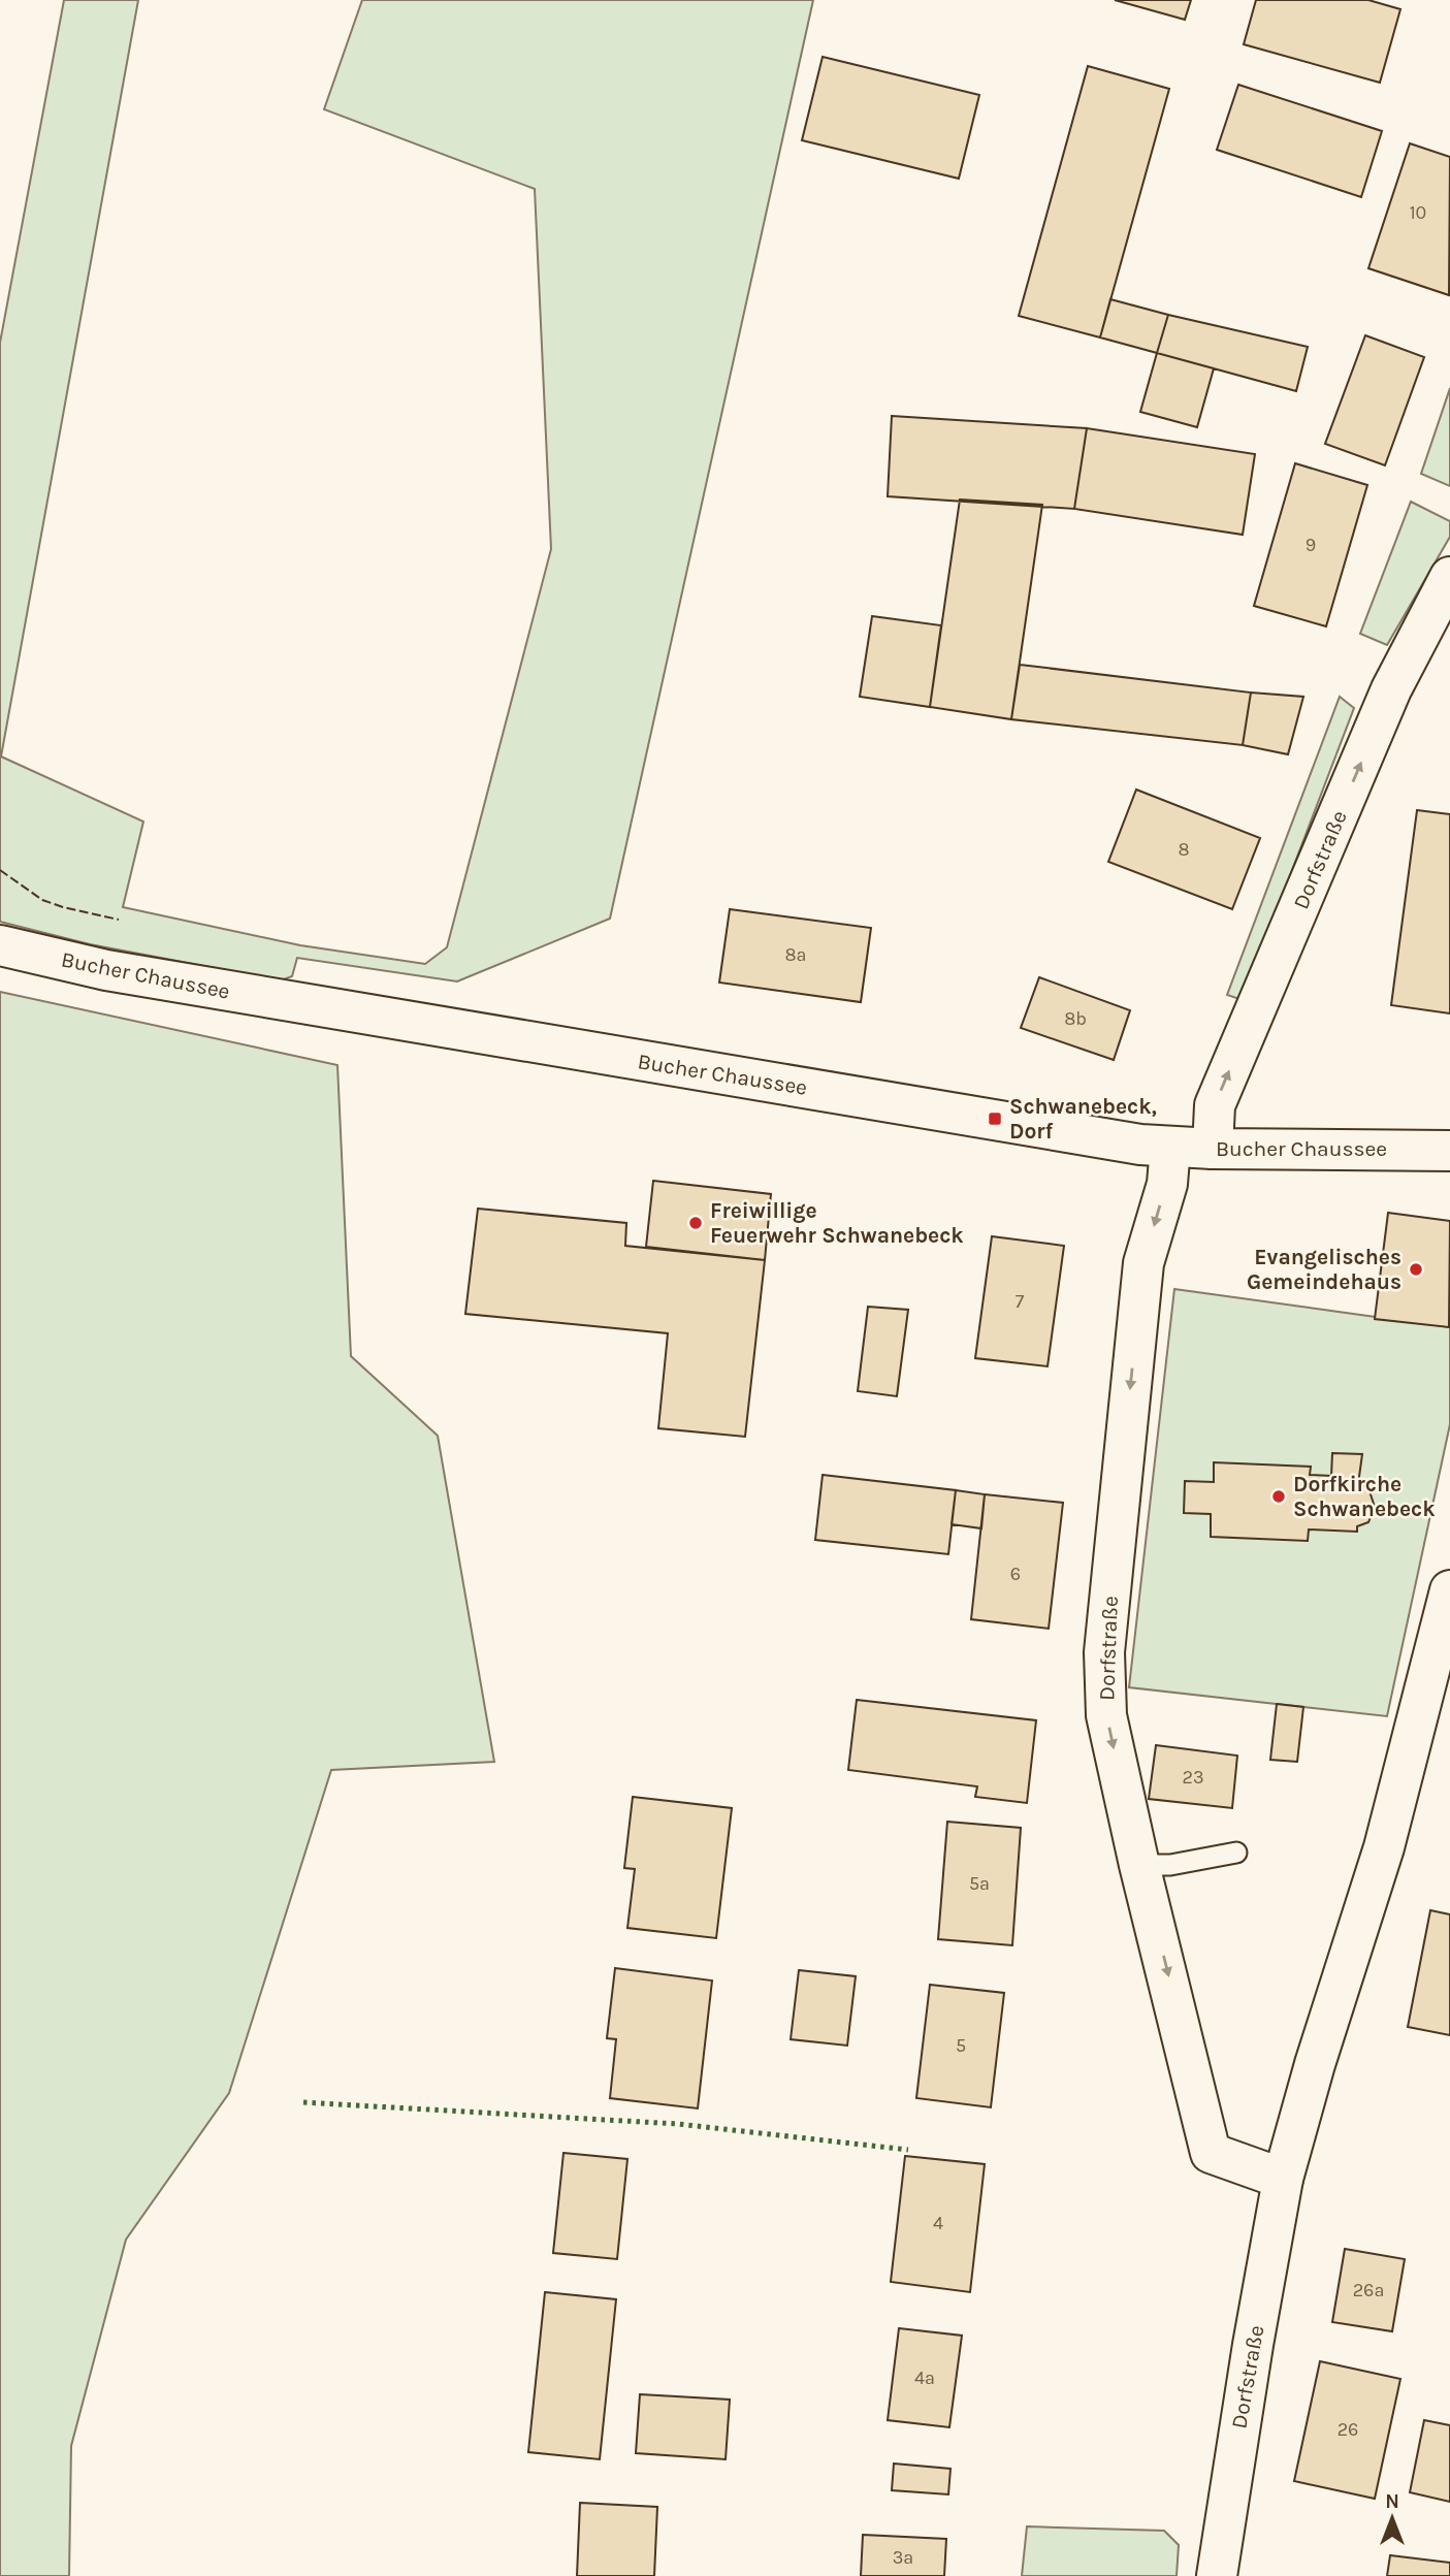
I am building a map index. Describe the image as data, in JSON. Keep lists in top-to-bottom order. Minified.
{"streets":{"main road":["Dorfstraße","Bucher Chaussee"]},"crossings":[["Dorfstraße","Bucher Chaussee"]],"places":{"transit":["Schwanebeck, Dorf"],"other":["Freiwillige Feuerwehr Schwanebeck","Evangelisches Gemeindehaus","Dorfkirche Schwanebeck"]},"house_numbers":["10","9","8","8a","8b","7","6","23","5a","5","4","26a","4a","26","3a"],"north":"top"}
